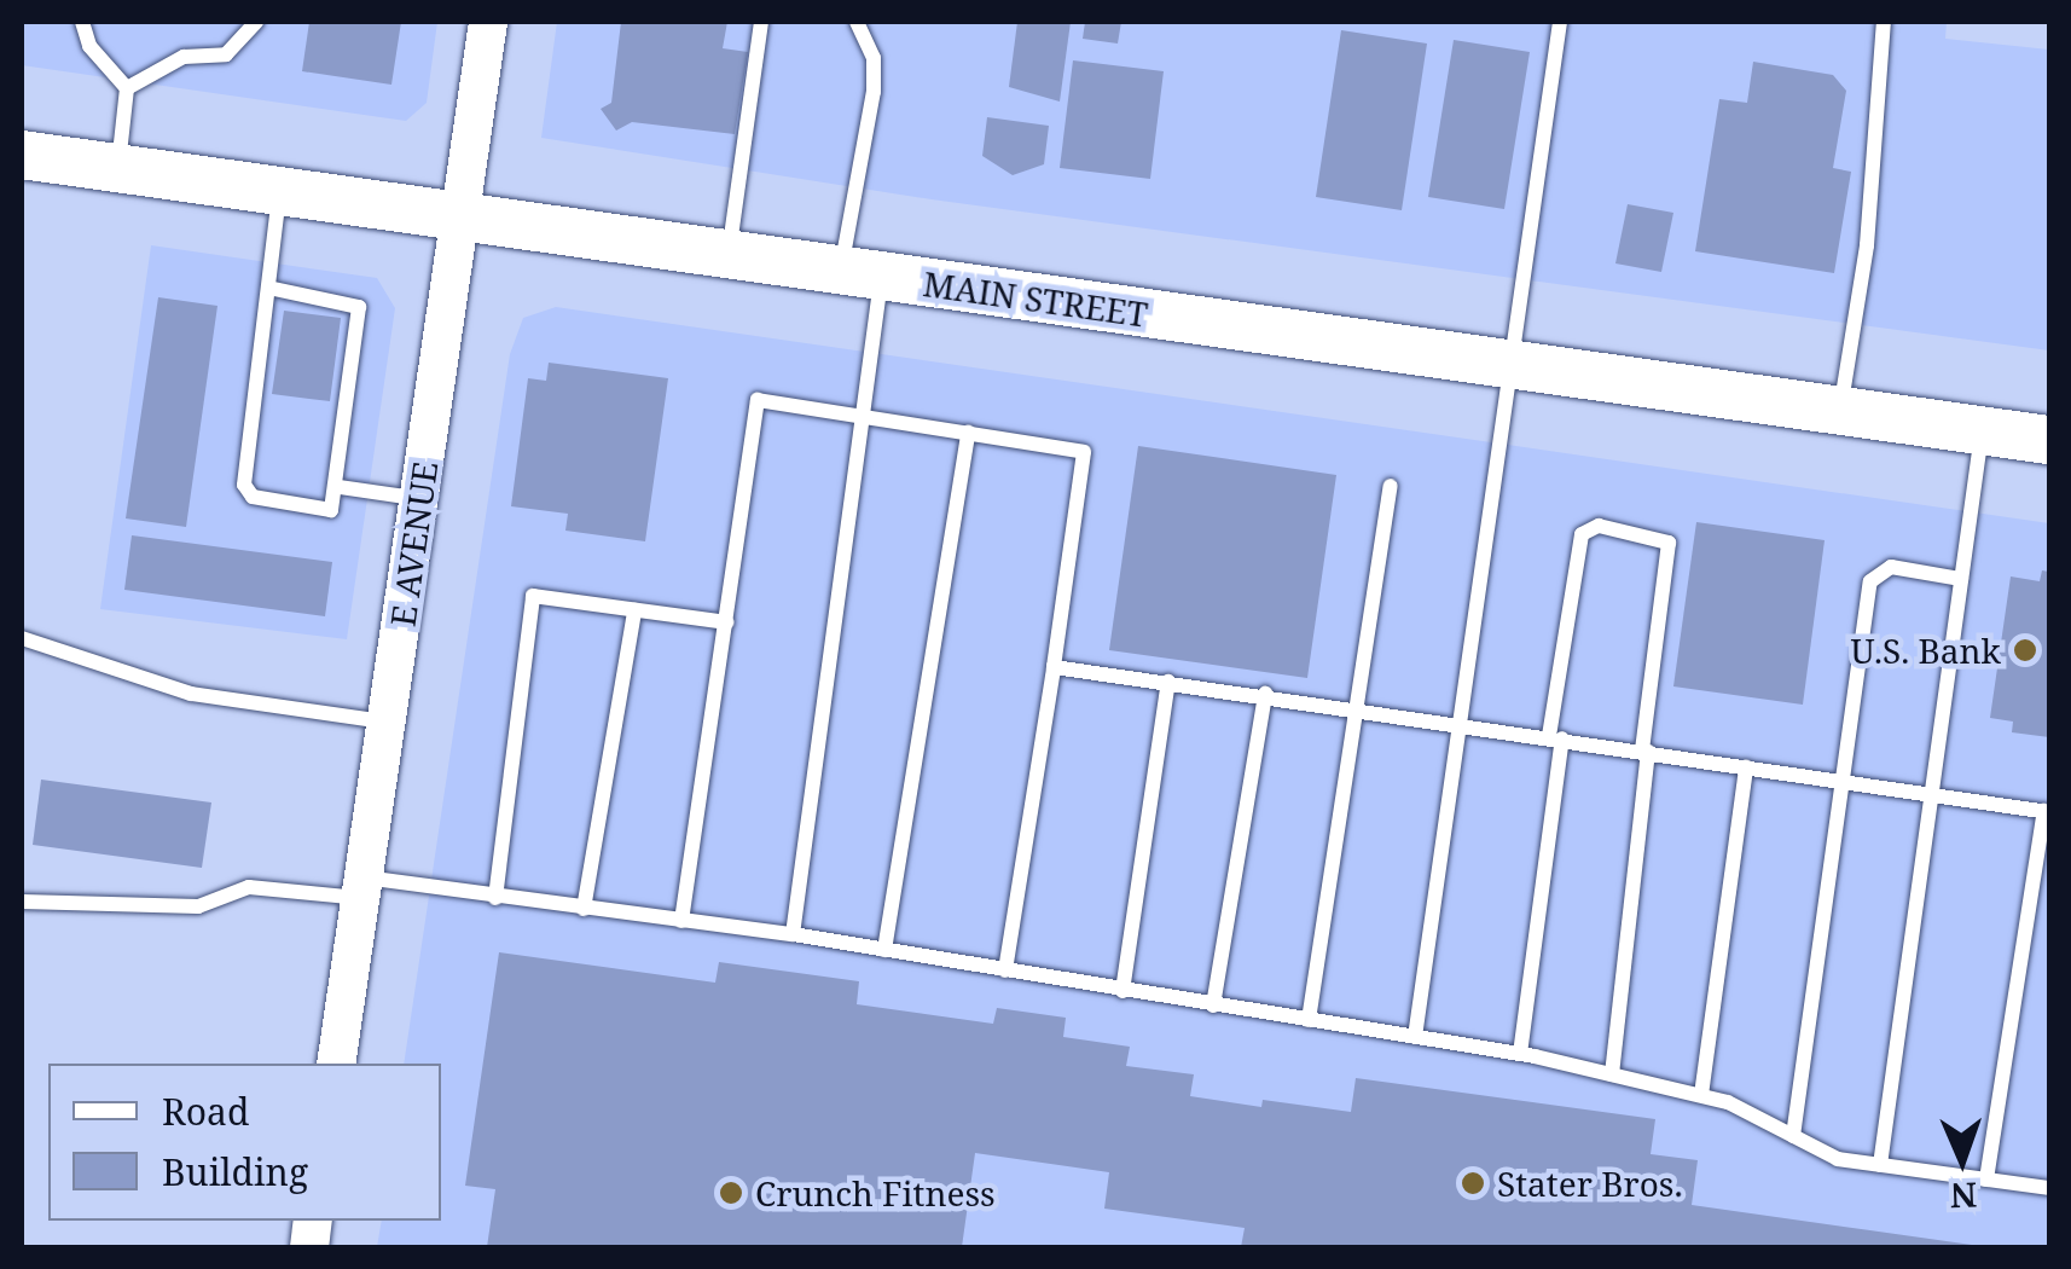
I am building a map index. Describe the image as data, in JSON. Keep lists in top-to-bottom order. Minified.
{"streets":{"main road":["MAIN STREET"],"street":["E AVENUE"]},"crossings":[["MAIN STREET","E AVENUE"]],"places":["U.S. Bank","Stater Bros.","Crunch Fitness"],"legend":["Road","Building"],"north":"bottom"}
